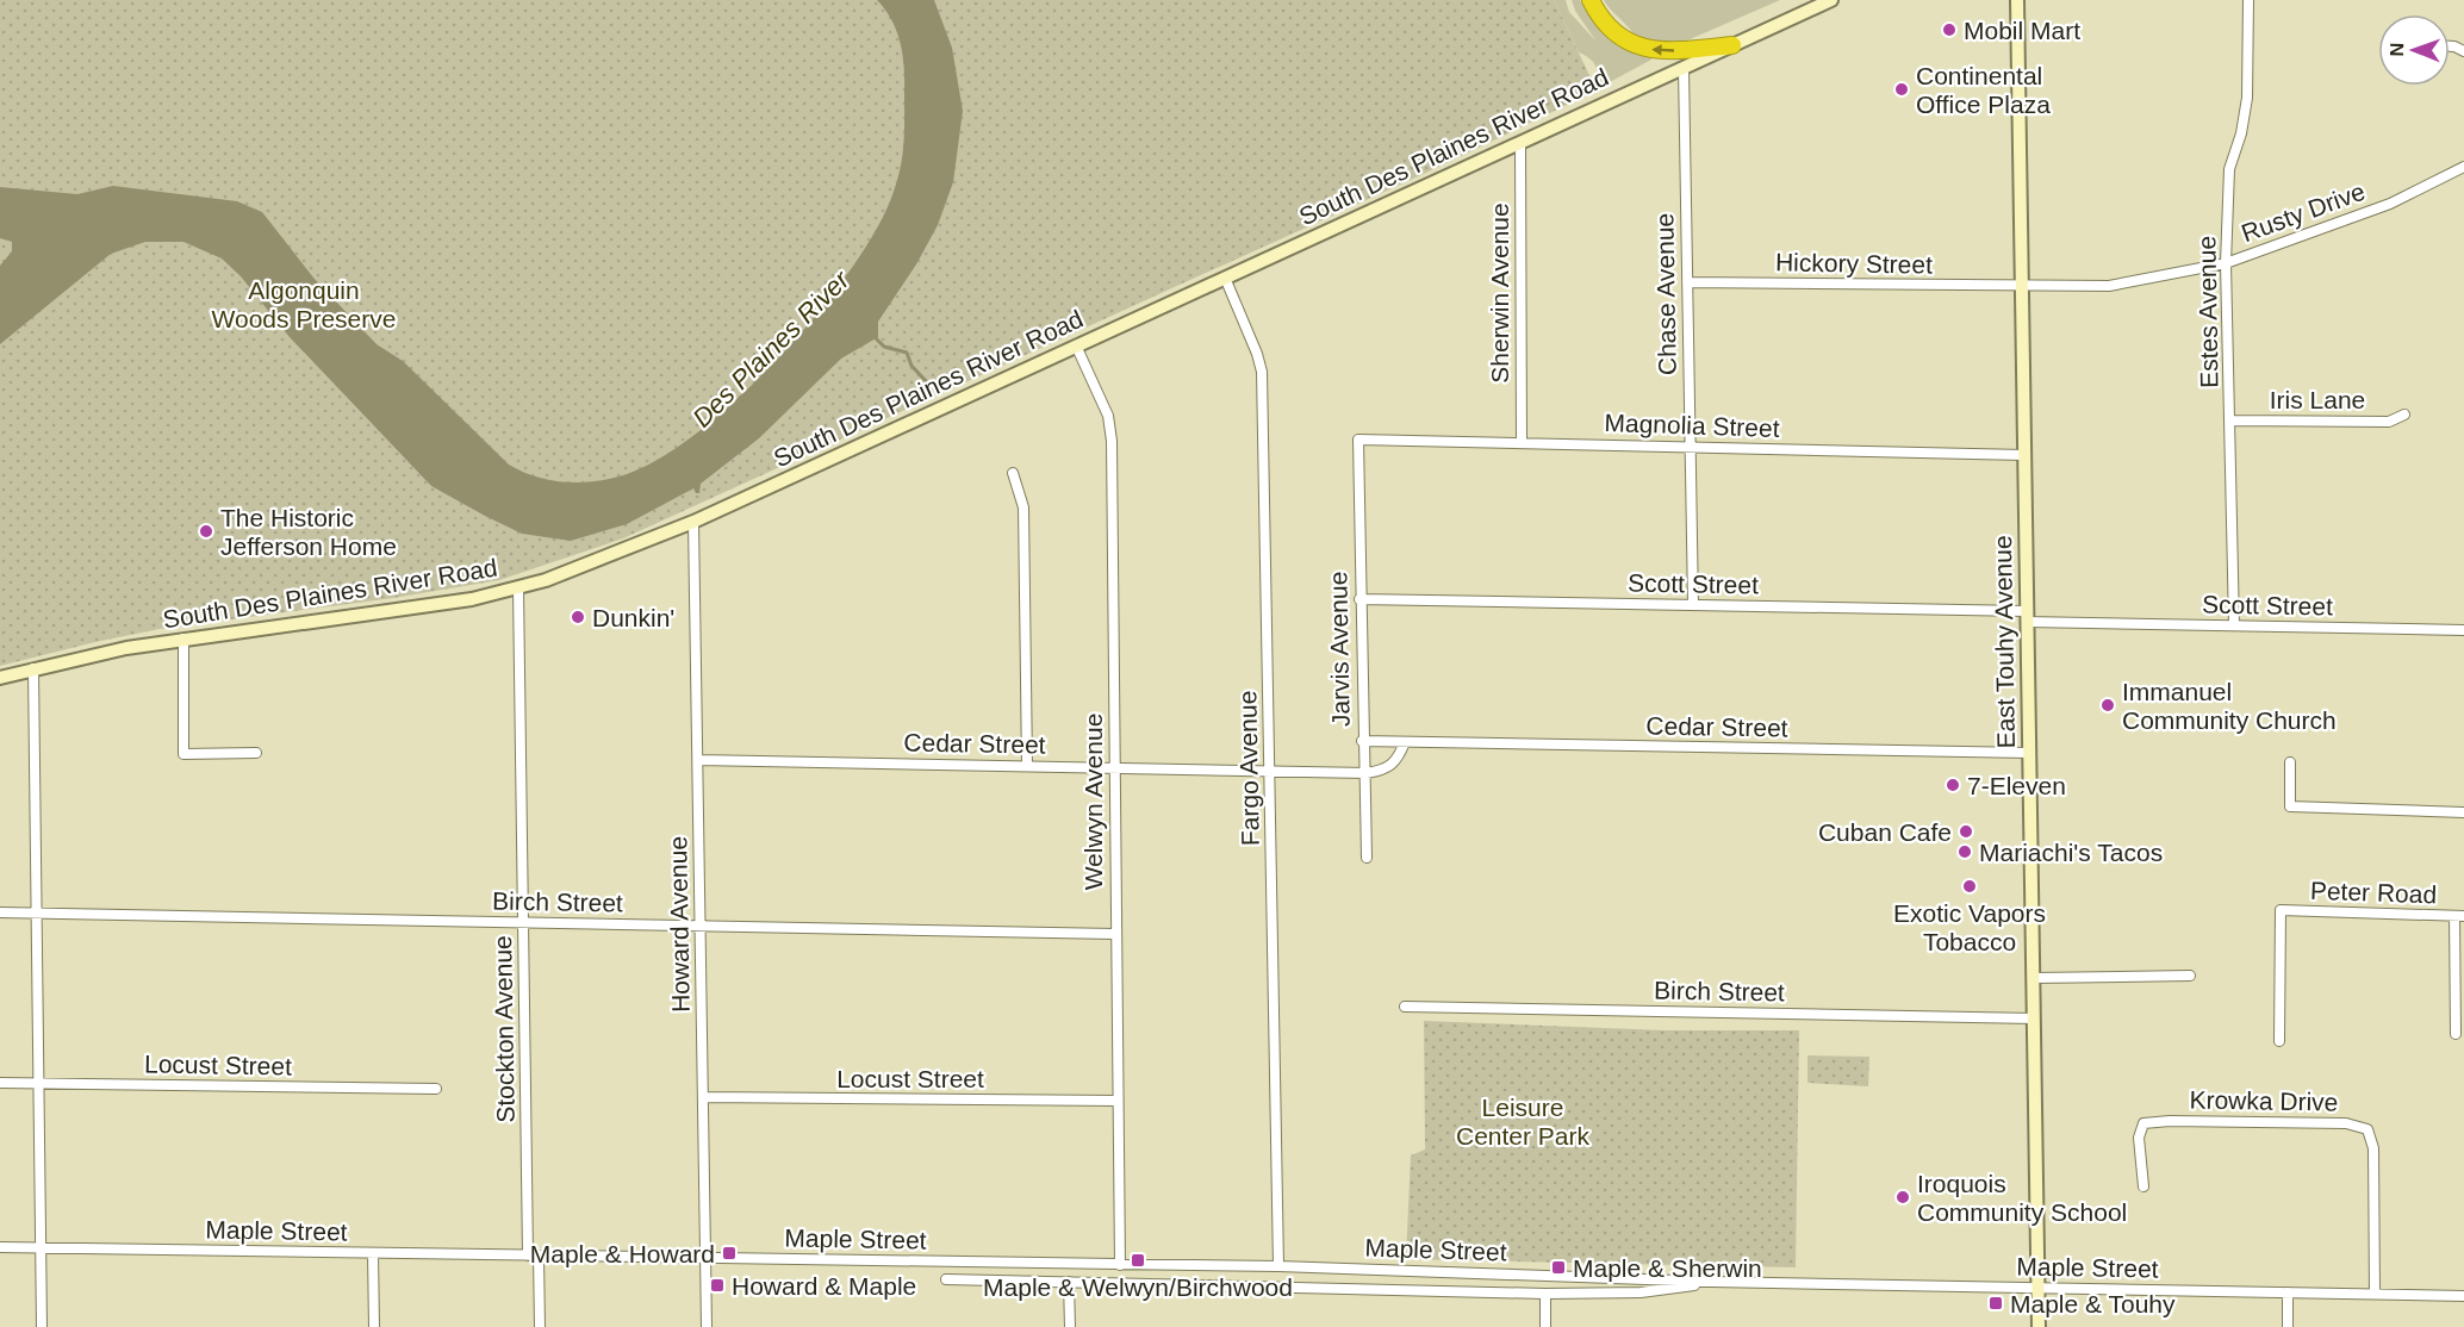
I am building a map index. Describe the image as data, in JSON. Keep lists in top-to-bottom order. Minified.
{"streets":{"main road":["South Des Plaines River Road","East Touhy Avenue"],"street":["Rusty Drive","Hickory Street","Sherwin Avenue","Chase Avenue","Estes Avenue","Iris Lane","Magnolia Street","Scott Street","Jarvis Avenue","Cedar Street","Fargo Avenue","Welwyn Avenue","Peter Road","Birch Street","Howard Avenue","Stockton Avenue","Locust Street","Krowka Drive","Maple Street"]},"crossings":[["South Des Plaines River Road","Sherwin Avenue"],["South Des Plaines River Road","Chase Avenue"],["South Des Plaines River Road","Fargo Avenue"],["South Des Plaines River Road","Welwyn Avenue"],["South Des Plaines River Road","Howard Avenue"],["South Des Plaines River Road","Stockton Avenue"],["Rusty Drive","Hickory Street"],["Rusty Drive","Estes Avenue"],["Rusty Drive","East Touhy Avenue"],["Hickory Street","Chase Avenue"],["Hickory Street","East Touhy Avenue"],["Sherwin Avenue","Magnolia Street"],["Chase Avenue","Magnolia Street"],["Chase Avenue","Scott Street"],["Estes Avenue","Iris Lane"],["Estes Avenue","Scott Street"],["Magnolia Street","East Touhy Avenue"],["Magnolia Street","Jarvis Avenue"],["Scott Street","East Touhy Avenue"],["Scott Street","Jarvis Avenue"],["East Touhy Avenue","Cedar Street"],["East Touhy Avenue","Birch Street"],["East Touhy Avenue","Maple Street"],["Jarvis Avenue","Cedar Street"],["Cedar Street","Fargo Avenue"],["Cedar Street","Welwyn Avenue"],["Cedar Street","Howard Avenue"],["Fargo Avenue","Maple Street"],["Welwyn Avenue","Birch Street"],["Welwyn Avenue","Locust Street"],["Welwyn Avenue","Maple Street"],["Birch Street","Howard Avenue"],["Birch Street","Stockton Avenue"],["Howard Avenue","Locust Street"],["Howard Avenue","Maple Street"],["Stockton Avenue","Maple Street"],["Krowka Drive","Maple Street"]],"water":["Des Plaines River"],"parks":["Algonquin Woods Preserve","Leisure Center Park"],"places":{"other":["Mobil Mart","Continental Office Plaza","The Historic Jefferson Home","Dunkin'","Immanuel Community Church","7-Eleven","Cuban Cafe","Mariachi's Tacos","Exotic Vapors Tobacco","Iroquois Community School"],"transit":["Maple & Howard","Maple & Welwyn/Birchwood","Maple & Sherwin","Howard & Maple","Maple & Touhy"]},"north":"left"}
